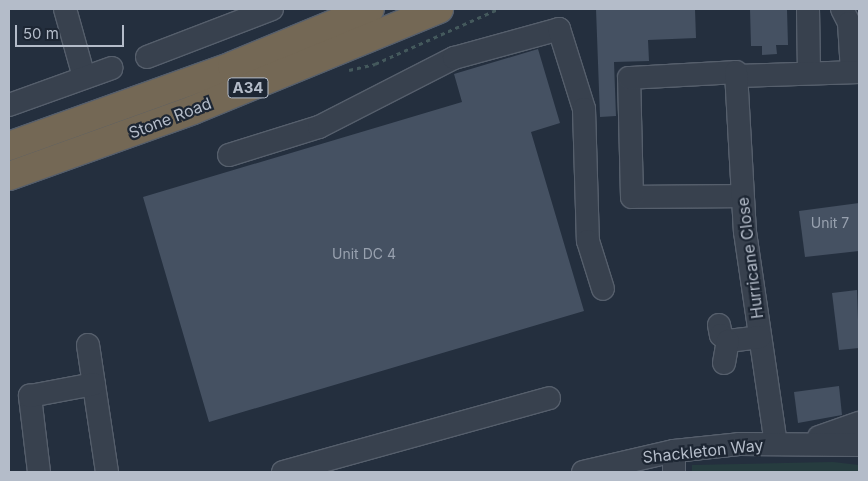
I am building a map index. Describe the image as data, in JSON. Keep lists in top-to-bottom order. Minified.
{"streets":{"highway":["A34","Stone Road"],"street":["Hurricane Close","Shackleton Way"]},"crossings":[["Hurricane Close","Shackleton Way"]],"house_numbers":["Unit 7","Unit DC 4"],"scale_bar":"50 m"}
